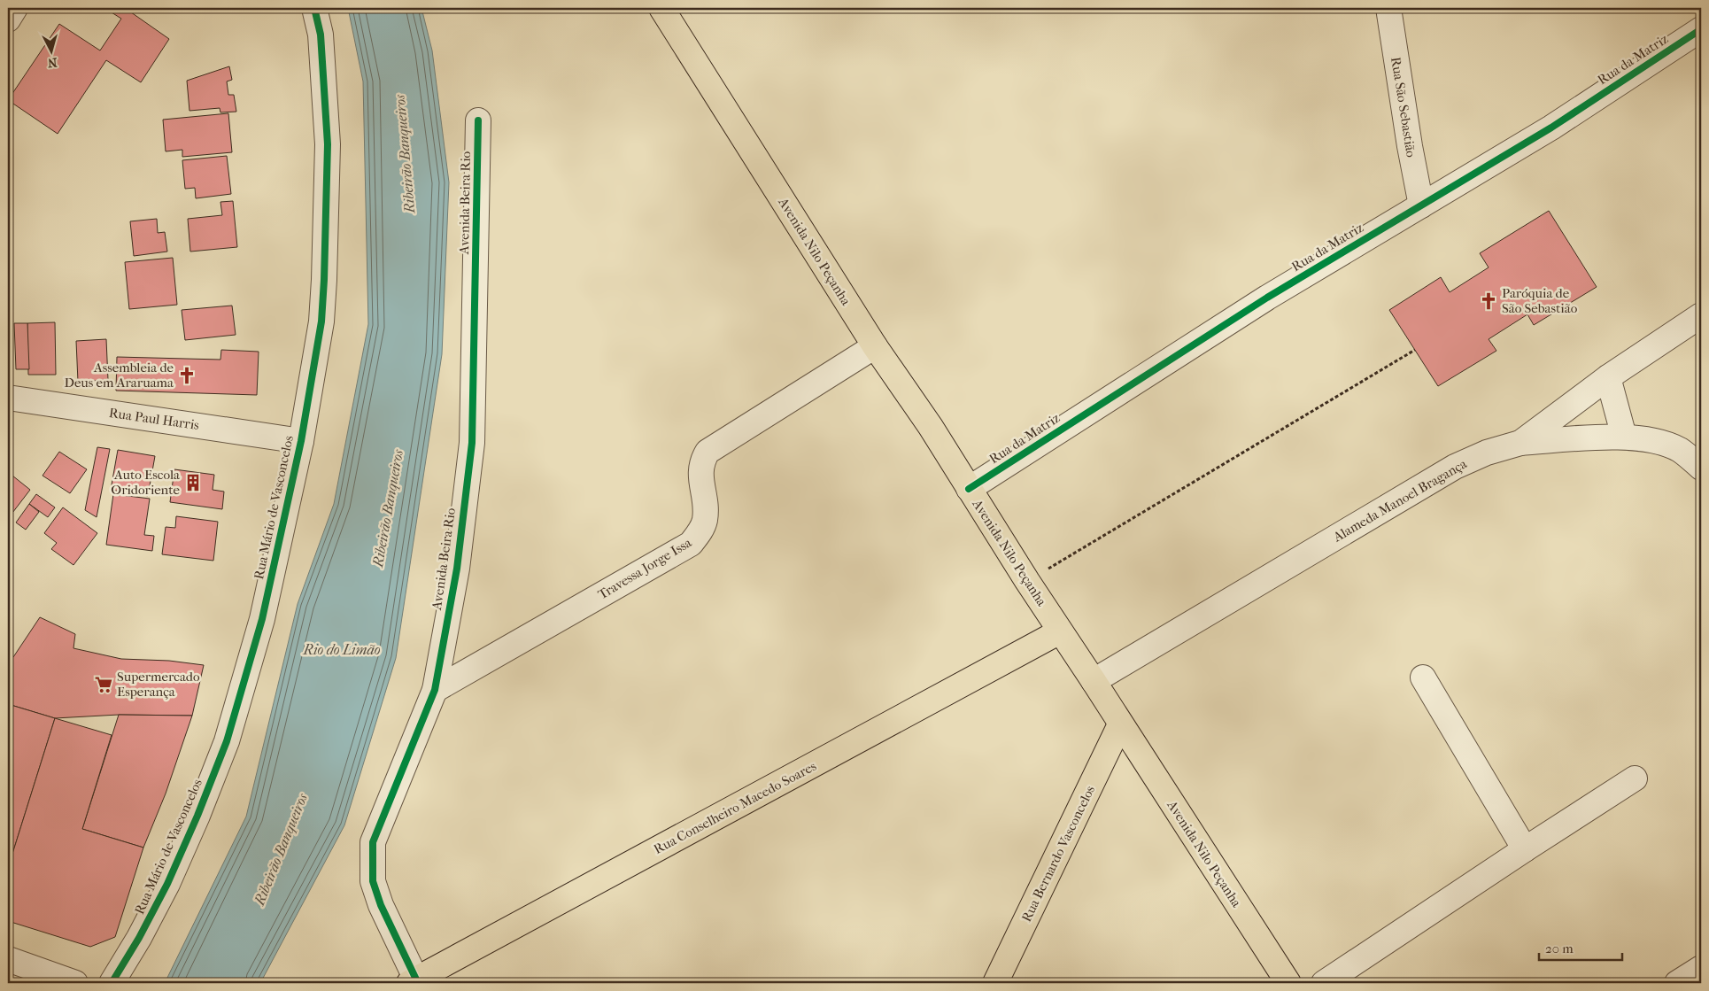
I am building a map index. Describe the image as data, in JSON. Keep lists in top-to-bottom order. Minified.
{"streets":{"main road":["Avenida Nilo Peçanha","Rua Conselheiro Macedo Soares","Rua Bernardo Vasconcelos"],"street":["Rua da Matriz","Rua São Sebastião","Avenida Beira Rio","Rua Paul Harris","Alameda Manoel Bragança","Rua Mário de Vasconcelos","Travessa Jorge Issa"]},"crossings":[["Rua da Matriz","Rua São Sebastião"],["Rua da Matriz","Avenida Nilo Peçanha"],["Avenida Beira Rio","Travessa Jorge Issa"],["Avenida Beira Rio","Rua Conselheiro Macedo Soares"],["Avenida Nilo Peçanha","Alameda Manoel Bragança"],["Avenida Nilo Peçanha","Travessa Jorge Issa"],["Avenida Nilo Peçanha","Rua Conselheiro Macedo Soares"],["Avenida Nilo Peçanha","Rua Bernardo Vasconcelos"],["Rua Paul Harris","Rua Mário de Vasconcelos"]],"water":["Ribeirão Banqueiros","Rio do Limão"],"places":{"church":["Paróquia de São Sebastião","Assembleia de Deus em Araruama"],"building":["Auto Escola Oridoriente"],"supermarket":["Supermercado Esperança"]},"scale_bar":"20 m","north":"bottom"}
